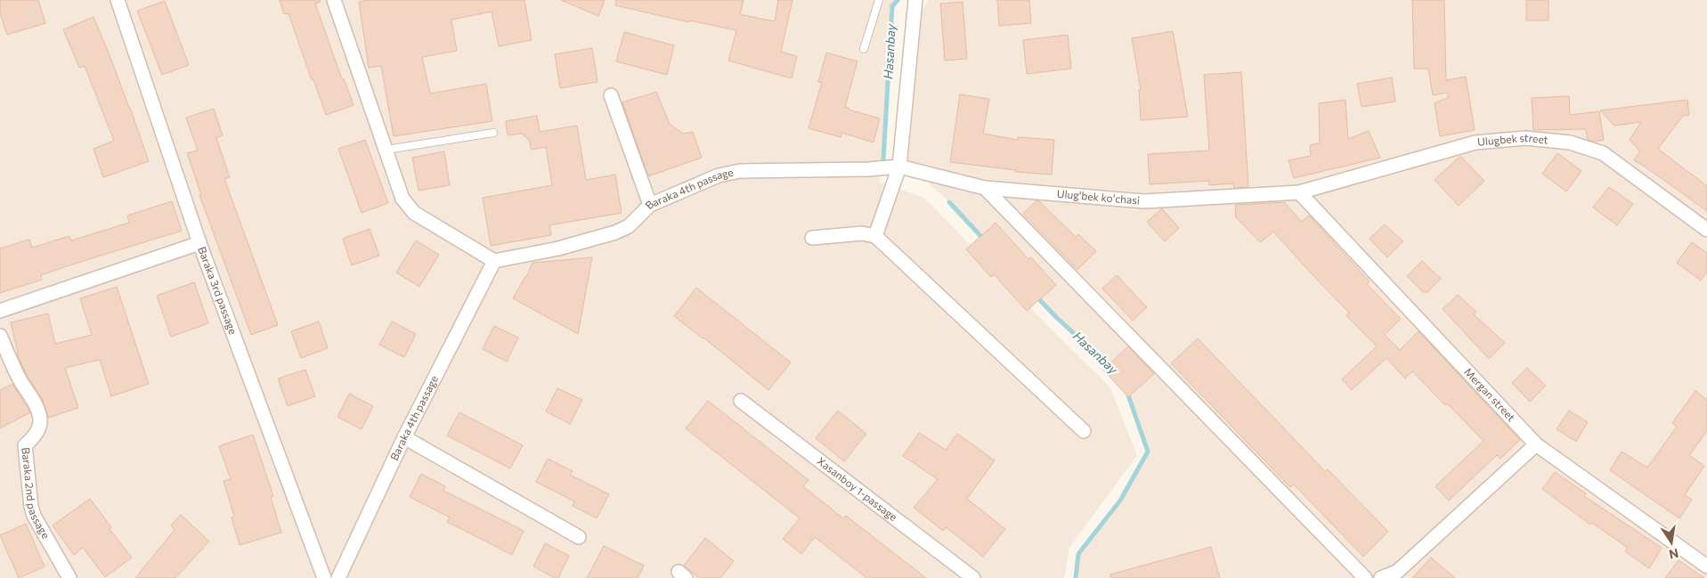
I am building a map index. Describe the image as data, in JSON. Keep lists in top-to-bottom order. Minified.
{"streets":{"street":["Ulugbek street","Baraka 4th passage","Ulug'bek ko'chasi","Baraka 3rd passage","Mergan street","Xasanboy 1-passage","Baraka 2nd passage"]},"crossings":[["Ulugbek street","Ulug'bek ko'chasi"],["Ulugbek street","Mergan street"],["Baraka 4th passage","Ulug'bek ko'chasi"],["Ulug'bek ko'chasi","Mergan street"]],"water":["Hasanbay"],"north":"bottom"}
